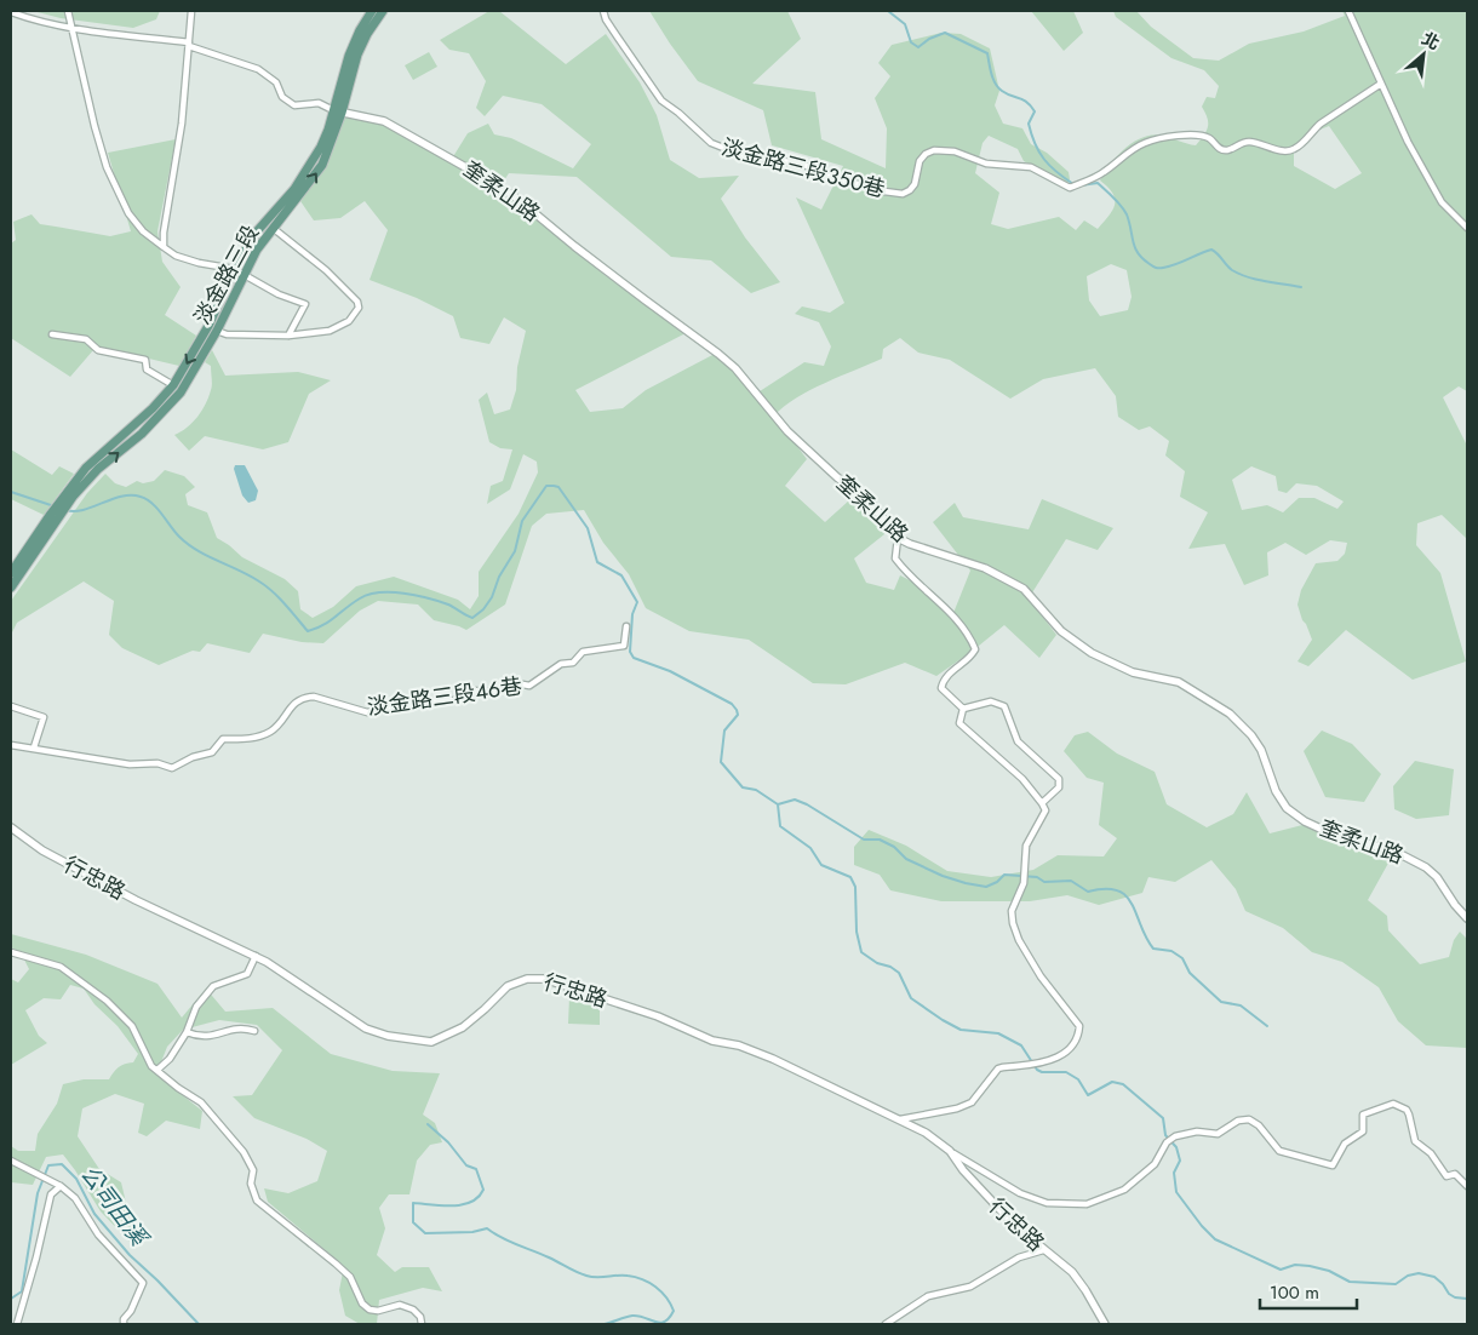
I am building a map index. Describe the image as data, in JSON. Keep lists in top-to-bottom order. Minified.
{"streets":{"main road":["淡金路三段"],"street":["淡金路三段350巷","奎柔山路","淡金路三段46巷","行忠路"]},"crossings":[["奎柔山路","淡金路三段"]],"water":["公司田溪"],"scale_bar":"100 m","north":"top right"}
